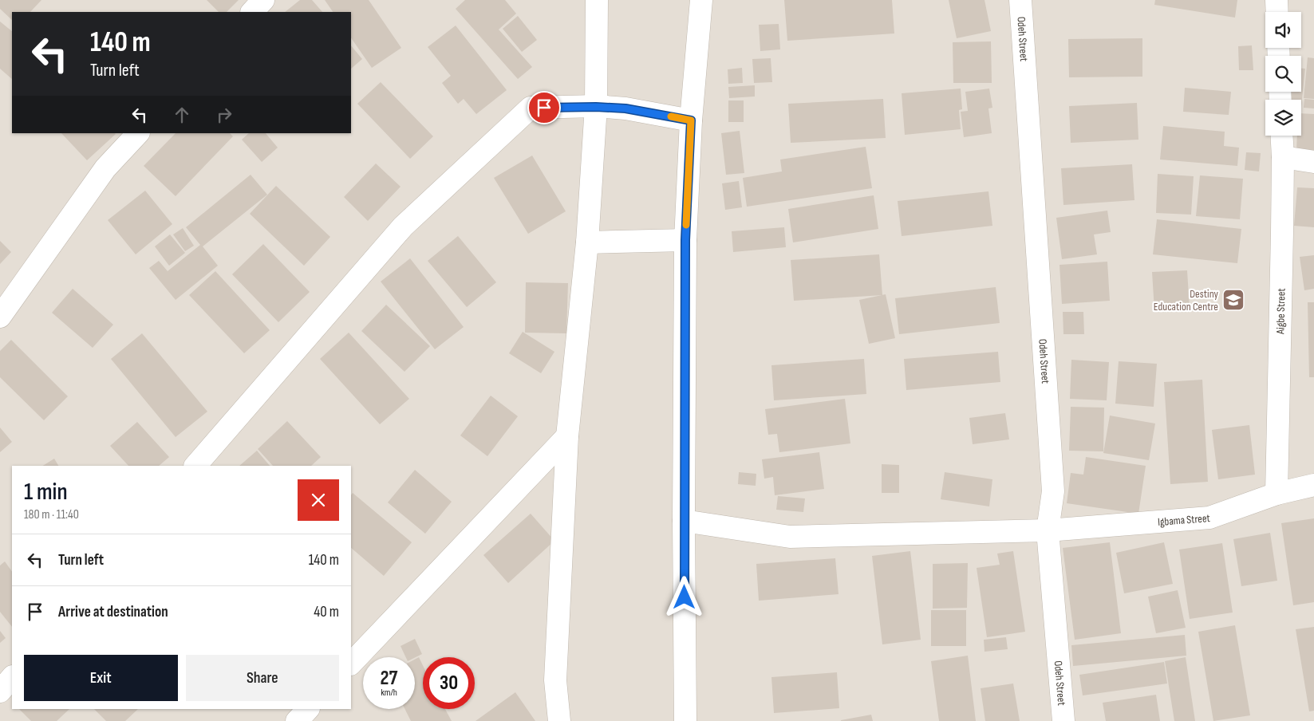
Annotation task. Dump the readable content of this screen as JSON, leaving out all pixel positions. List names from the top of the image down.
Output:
{
  "streets": {
    "street": ["Odeh Street", "Aigbe Street", "Igbama Street"]
  },
  "crossings": [
    ["Odeh Street", "Igbama Street"],
    ["Aigbe Street", "Igbama Street"]
  ],
  "places": {
    "school or university": ["Destiny Education Centre"]
  },
  "page": {
    "turn": ["140 m", "Turn left"],
    "heading": ["1 min", "180 m · 11:40"],
    "list": [
      {
        "name": "Turn left",
        "value": "140 m"
      },
      {
        "name": "Arrive at destination",
        "value": "40 m"
      }
    ],
    "buttons": ["Exit", "Share"],
    "speed": "27 km/h",
    "limit": "30"
  }
}
